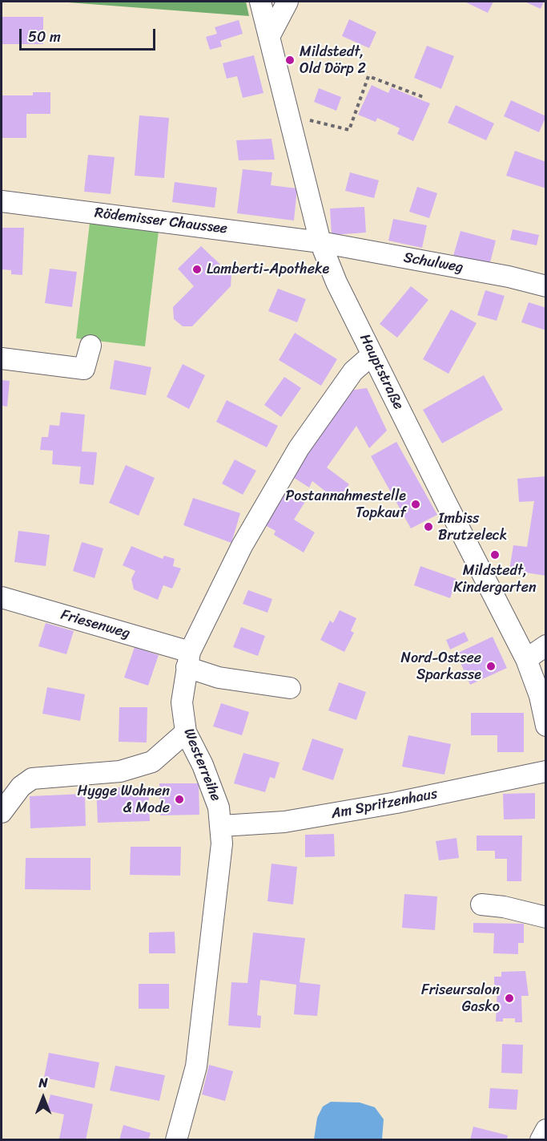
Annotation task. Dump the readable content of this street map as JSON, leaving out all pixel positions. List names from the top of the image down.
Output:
{
  "streets": {
    "street": [
      "Rödemisser Chaussee",
      "Schulweg",
      "Hauptstraße",
      "Friesenweg",
      "Westerreihe",
      "Am Spritzenhaus"
    ]
  },
  "crossings": [
    ["Rödemisser Chaussee", "Schulweg"],
    ["Rödemisser Chaussee", "Hauptstraße"],
    ["Schulweg", "Hauptstraße"],
    ["Hauptstraße", "Westerreihe"],
    ["Friesenweg", "Westerreihe"],
    ["Westerreihe", "Am Spritzenhaus"]
  ],
  "places": [
    "Mildstedt, Old Dörp 2",
    "Lamberti-Apotheke",
    "Postannahmestelle Topkauf",
    "Imbiss Brutzeleck",
    "Mildstedt, Kindergarten",
    "Nord-Ostsee Sparkasse",
    "Hygge Wohnen & Mode",
    "Friseursalon Gasko"
  ],
  "scale_bar": "50 m",
  "north": "top"
}
